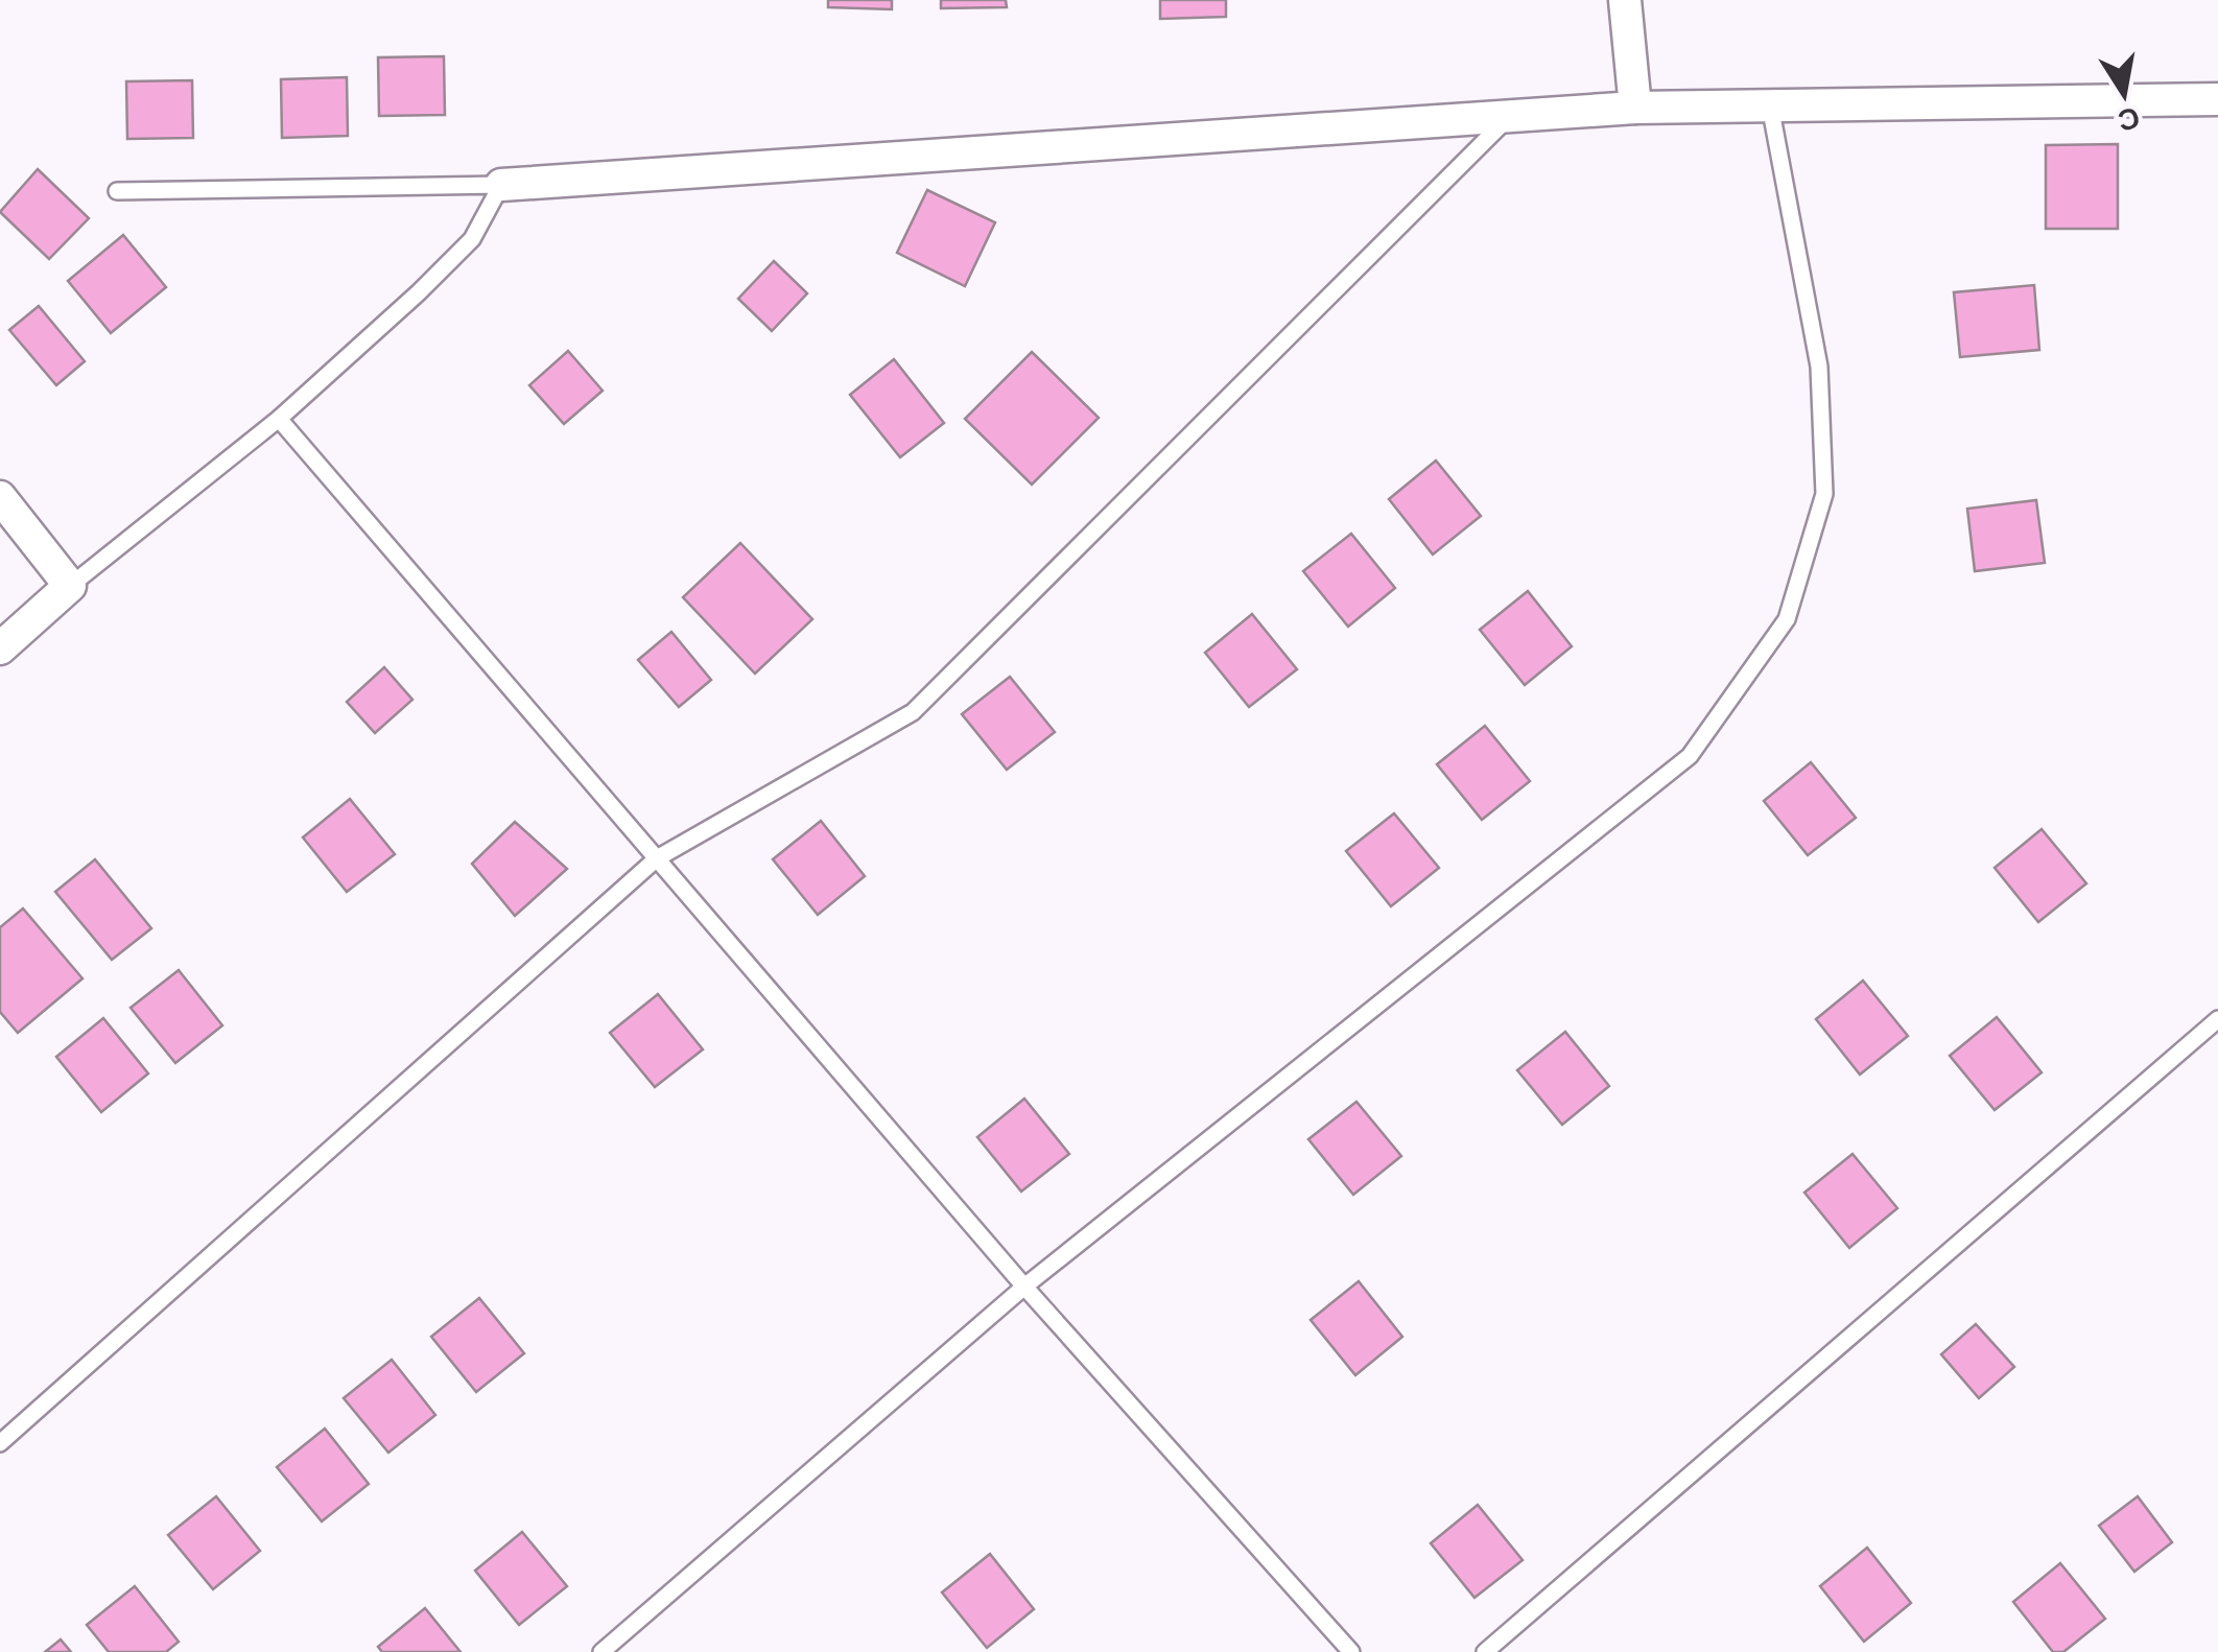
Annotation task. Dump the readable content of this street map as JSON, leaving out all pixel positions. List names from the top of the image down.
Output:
{
  "north": "bottom"
}
